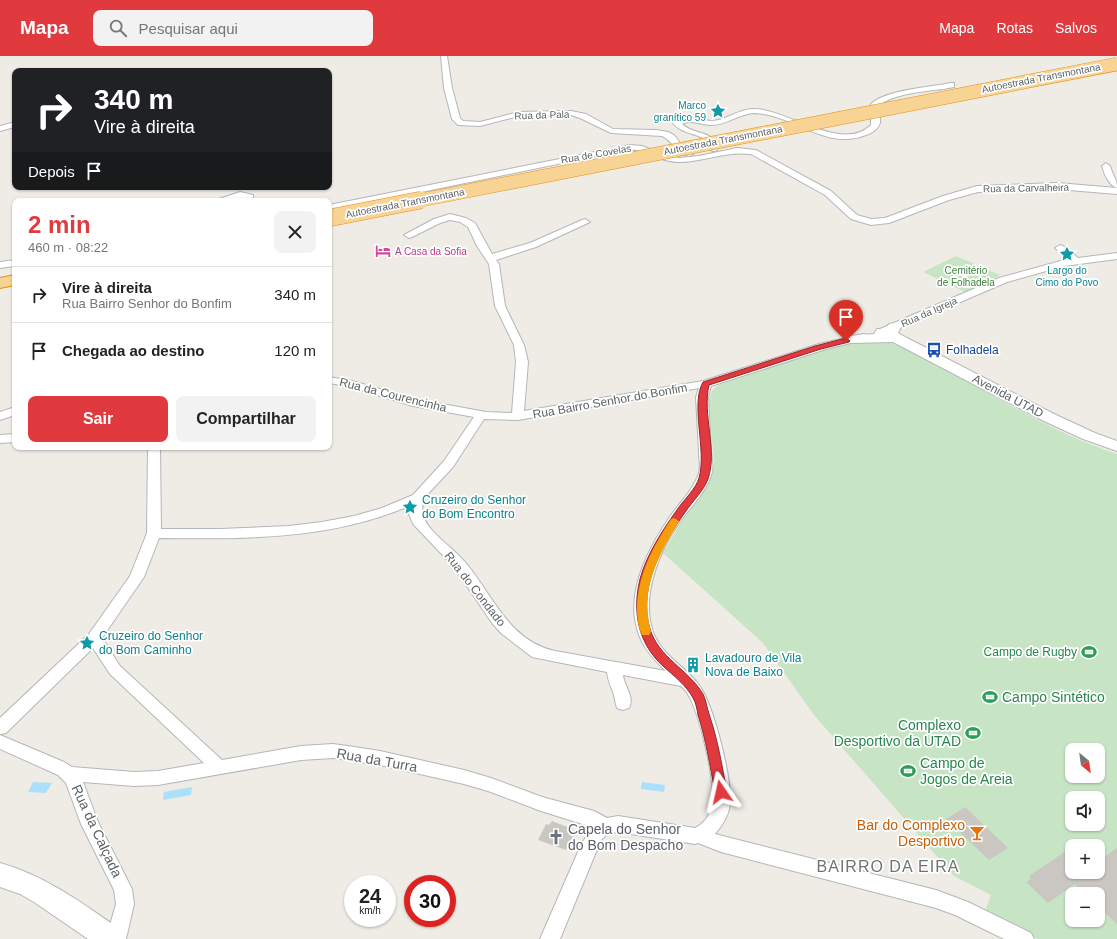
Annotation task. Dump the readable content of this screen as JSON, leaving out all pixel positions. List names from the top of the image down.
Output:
{
  "streets": {
    "highway": ["Autoestrada Transmontana"],
    "street": [
      "Rua da Pala",
      "Rua de Covelas",
      "Rua da Carvalheira",
      "Rua da Igreja",
      "Rua da Courencinha",
      "Avenida UTAD",
      "Rua Bairro Senhor do Bonfim",
      "Rua do Condado",
      "Rua da Turra",
      "Rua da Calçada"
    ]
  },
  "crossings": [
    ["Rua da Pala", "Rua de Covelas"],
    ["Rua de Covelas", "Rua da Carvalheira"],
    ["Rua da Igreja", "Avenida UTAD"],
    ["Rua da Courencinha", "Rua Bairro Senhor do Bonfim"],
    ["Rua da Turra", "Rua da Calçada"]
  ],
  "districts": ["BAIRRO DA EIRA"],
  "parks": ["Cemitério de Folhadela"],
  "places": {
    "place": [
      "Marco granítico 59",
      "Largo do Cimo do Povo",
      "Cruzeiro do Senhor do Bom Encontro",
      "Cruzeiro do Senhor do Bom Caminho"
    ],
    "hotel": ["A Casa da Sofia"],
    "bus stop": ["Folhadela"],
    "sports": [
      "Campo de Rugby",
      "Campo Sintético",
      "Complexo Desportivo da UTAD",
      "Campo de Jogos de Areia"
    ],
    "building": ["Lavadouro de Vila Nova de Baixo"],
    "bar": ["Bar do Complexo Desportivo"],
    "church": ["Capela do Senhor do Bom Despacho"]
  },
  "north": "bottom right",
  "page": {
    "header": "Mapa",
    "search": "Pesquisar aqui",
    "nav": ["Mapa", "Rotas", "Salvos"],
    "turn": ["340 m", "Vire à direita"],
    "then": "Depois",
    "heading": ["2 min", "460 m · 08:22"],
    "list": [
      {
        "name": "Vire à direita",
        "note": "Rua Bairro Senhor do Bonfim",
        "value": "340 m"
      },
      {
        "name": "Chegada ao destino",
        "value": "120 m"
      }
    ],
    "buttons": ["Sair", "Compartilhar"],
    "map_buttons": ["+", "−"],
    "speed": "24 km/h",
    "limit": "30"
  }
}
